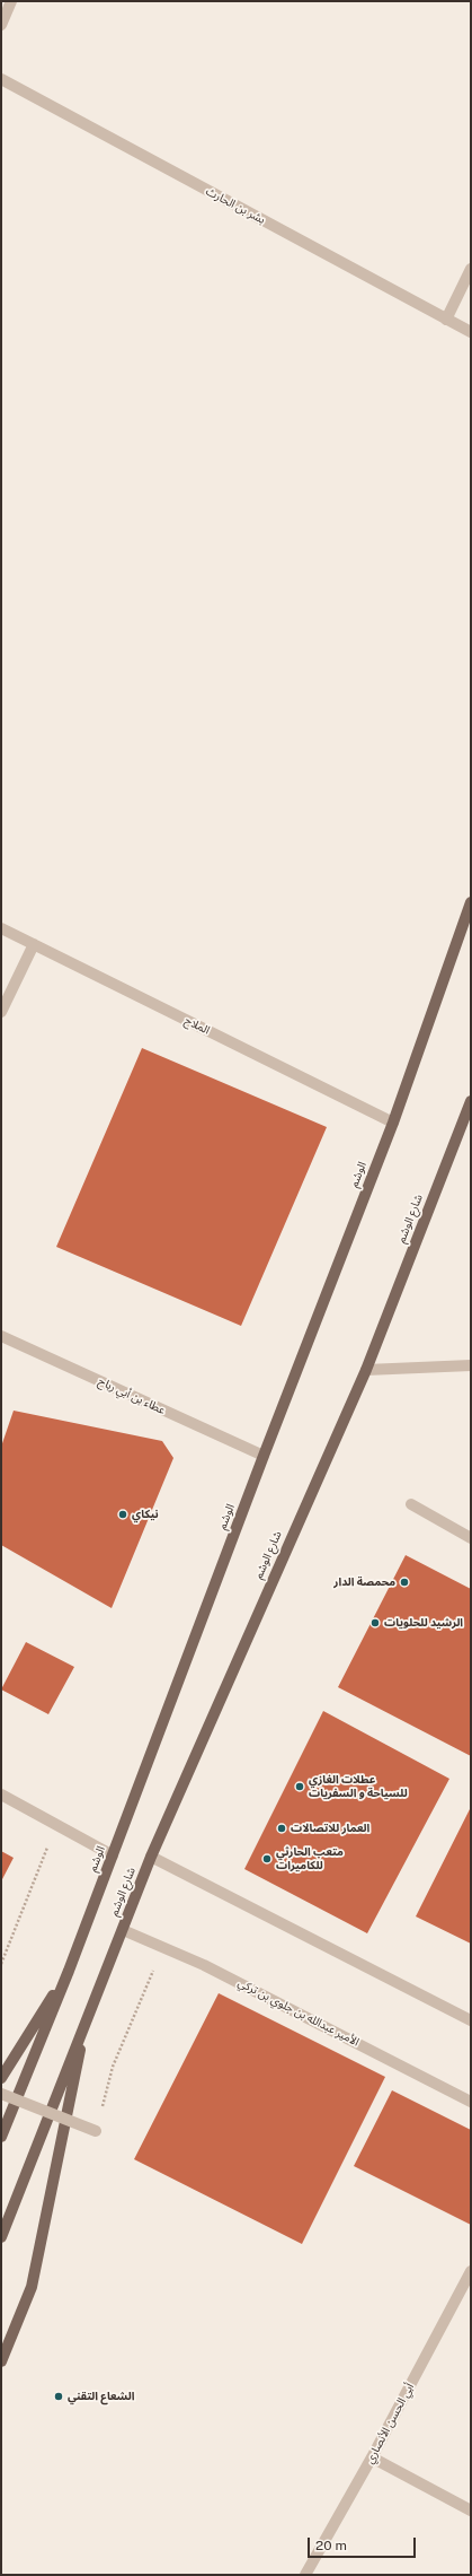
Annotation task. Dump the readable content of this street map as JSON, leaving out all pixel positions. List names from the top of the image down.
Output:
{
  "streets": {
    "main road": ["الوشم", "شارع الوشم"],
    "street": [
      "بشر بن الحارث",
      "الملاح",
      "عطاء بن أبي رباح",
      "الأمير عبدالله بن جلوي بن تركي",
      "أبي الحسن الأنصاري"
    ]
  },
  "crossings": [
    ["الملاح", "الوشم"],
    ["الوشم", "عطاء بن أبي رباح"],
    ["شارع الوشم", "الأمير عبدالله بن جلوي بن تركي"]
  ],
  "places": [
    "نيكاي",
    "محمصة الدار",
    "الرشيد للحلويات",
    "عطلات الغازي للسياحة و السفريات",
    "العمار للاتصالات",
    "متعب الحارثي للكاميرات",
    "الشعاع التقني"
  ],
  "scale_bar": "20 m"
}
